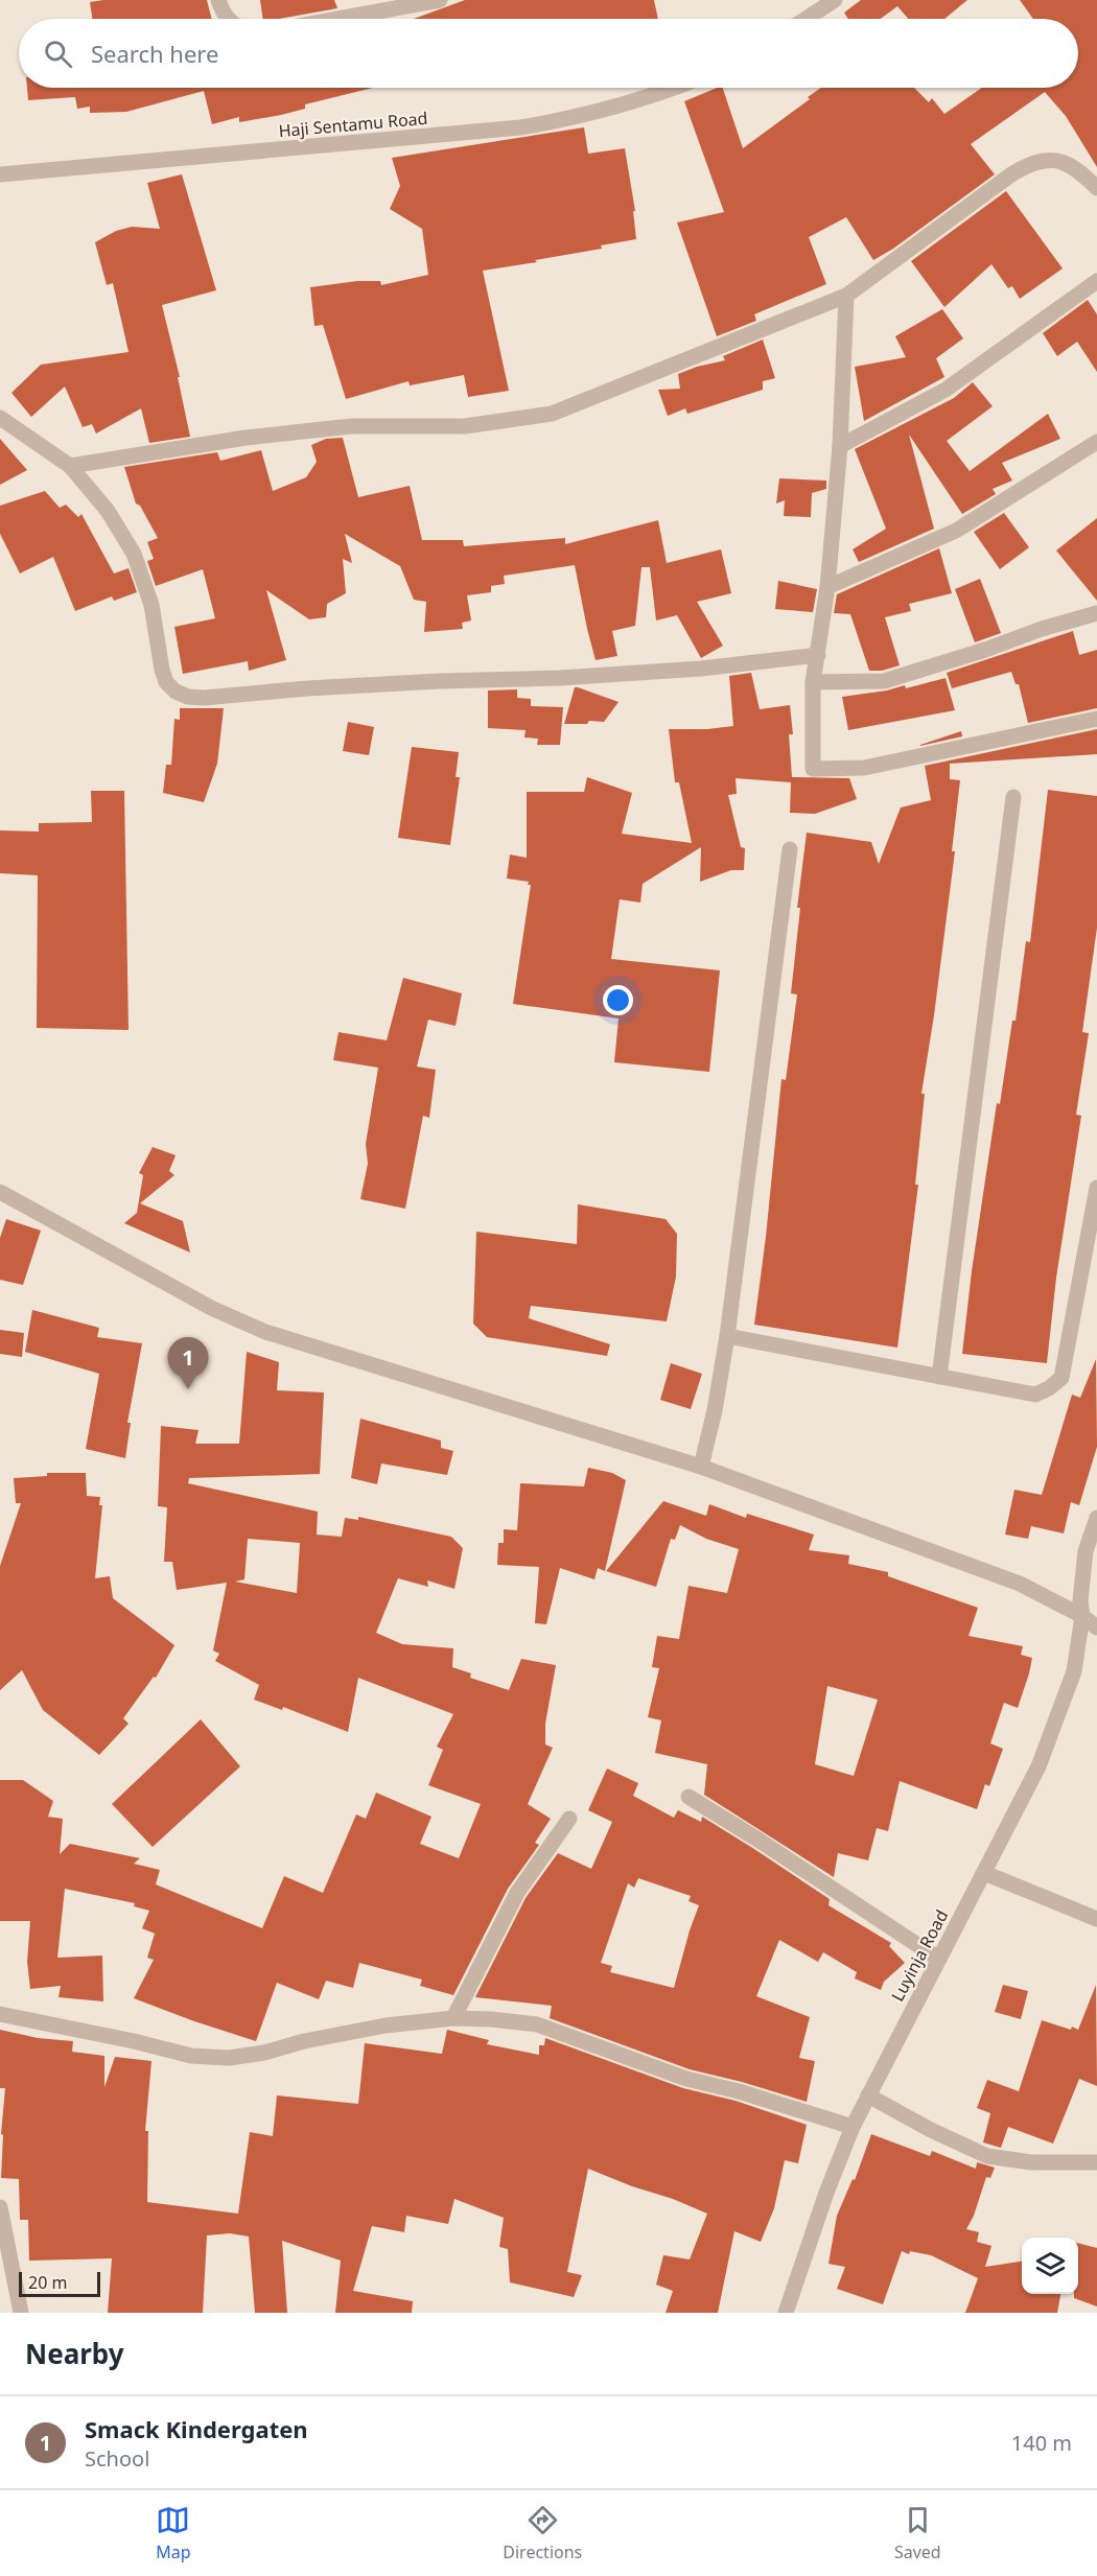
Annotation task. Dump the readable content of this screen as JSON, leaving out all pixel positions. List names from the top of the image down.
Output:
{
  "streets": {
    "street": ["Haji Sentamu Road", "Luyinja Road"]
  },
  "scale_bar": "20 m",
  "page": {
    "search": "Search here",
    "pins": "1",
    "scale": "20 m",
    "heading": "Nearby",
    "list": [
      {
        "mark": "1",
        "name": "Smack Kindergaten",
        "note": "School",
        "value": "140 m"
      }
    ],
    "nav": ["Map", "Directions", "Saved"]
  }
}
